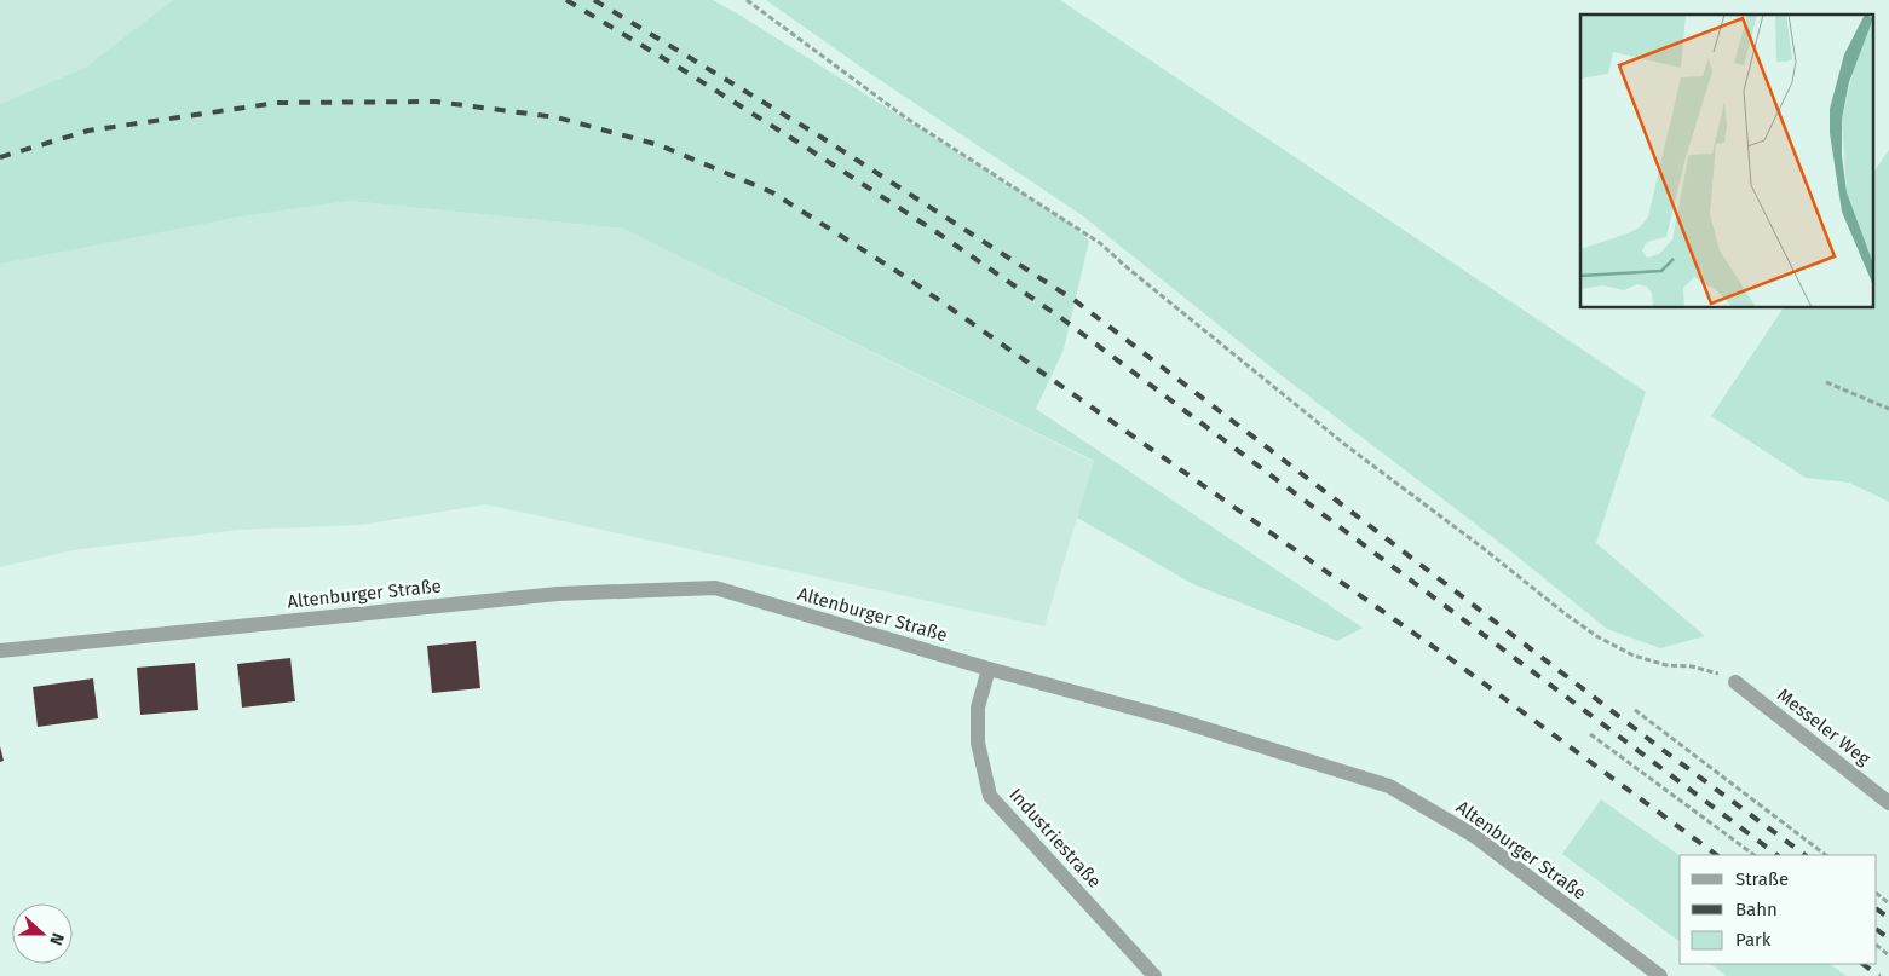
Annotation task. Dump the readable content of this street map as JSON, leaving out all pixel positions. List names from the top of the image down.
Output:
{
  "streets": {
    "street": ["Altenburger Straße", "Messeler Weg", "Industriestraße"]
  },
  "crossings": [
    ["Altenburger Straße", "Industriestraße"]
  ],
  "legend": ["Straße", "Bahn", "Park"],
  "north": "right"
}
